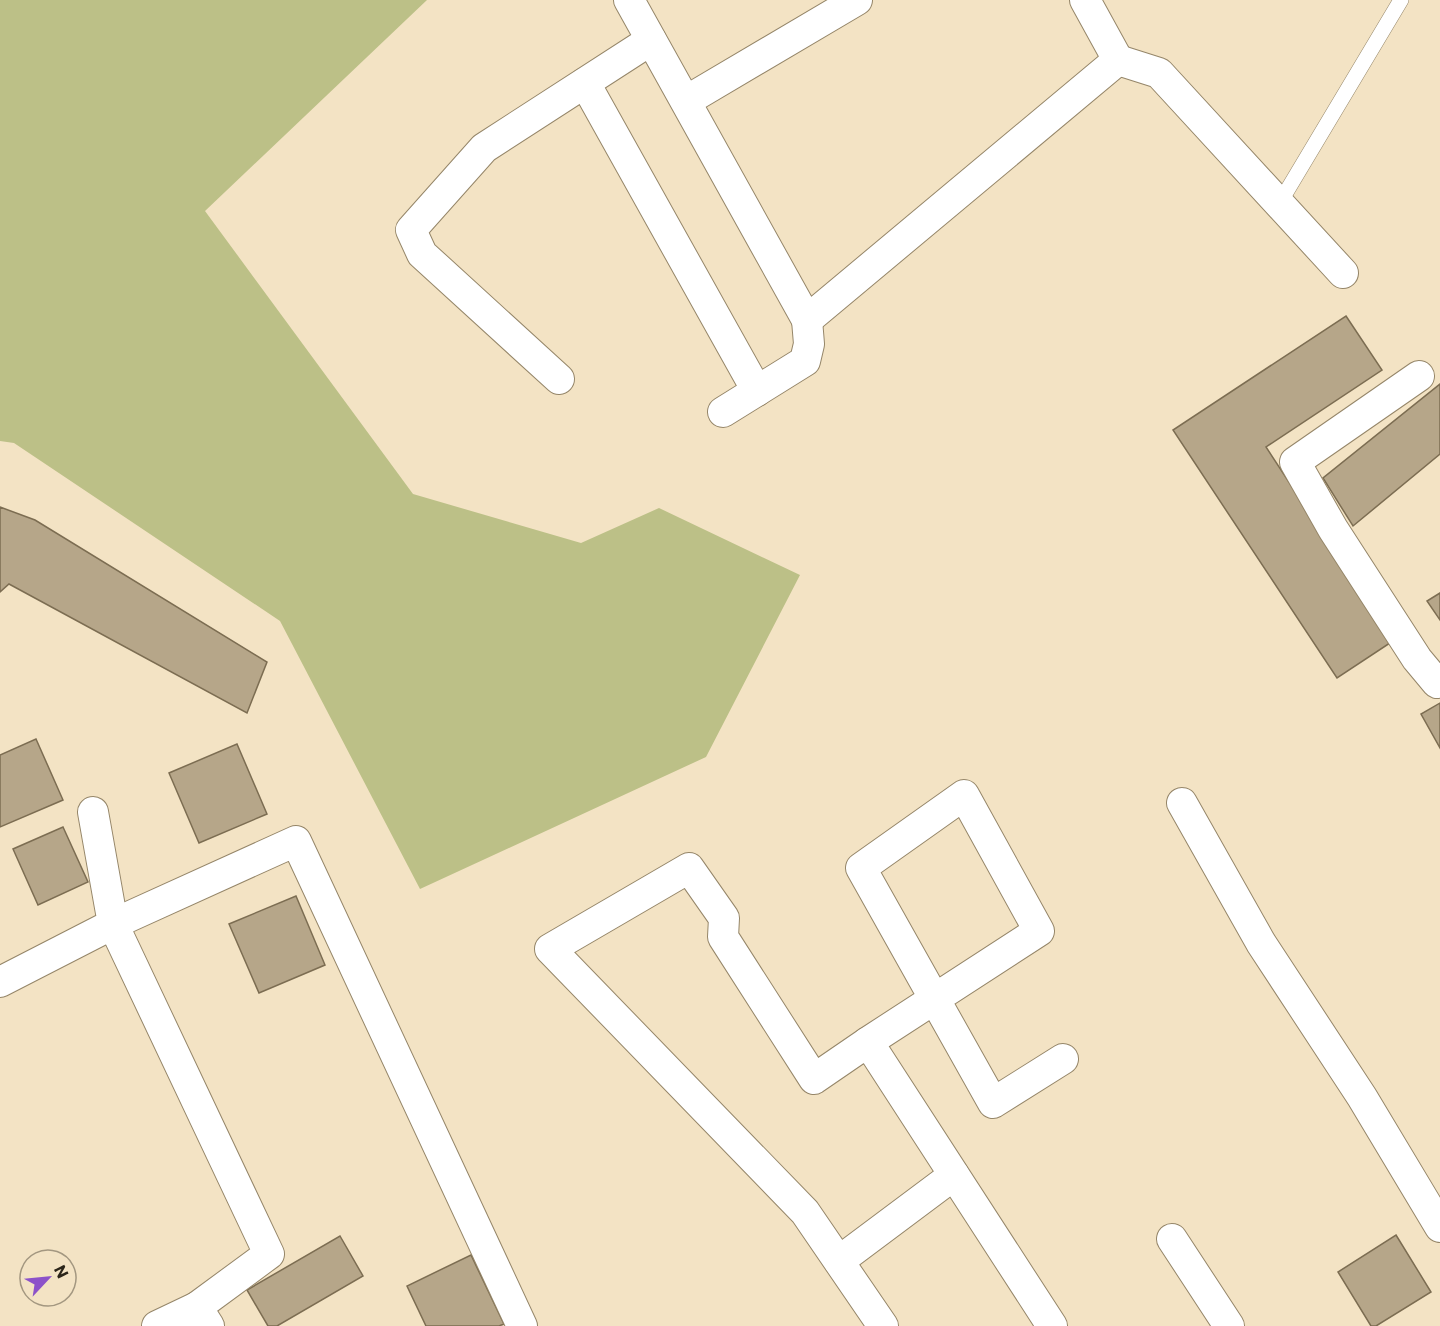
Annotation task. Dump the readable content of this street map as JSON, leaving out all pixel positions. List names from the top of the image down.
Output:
{
  "north": "top right"
}
